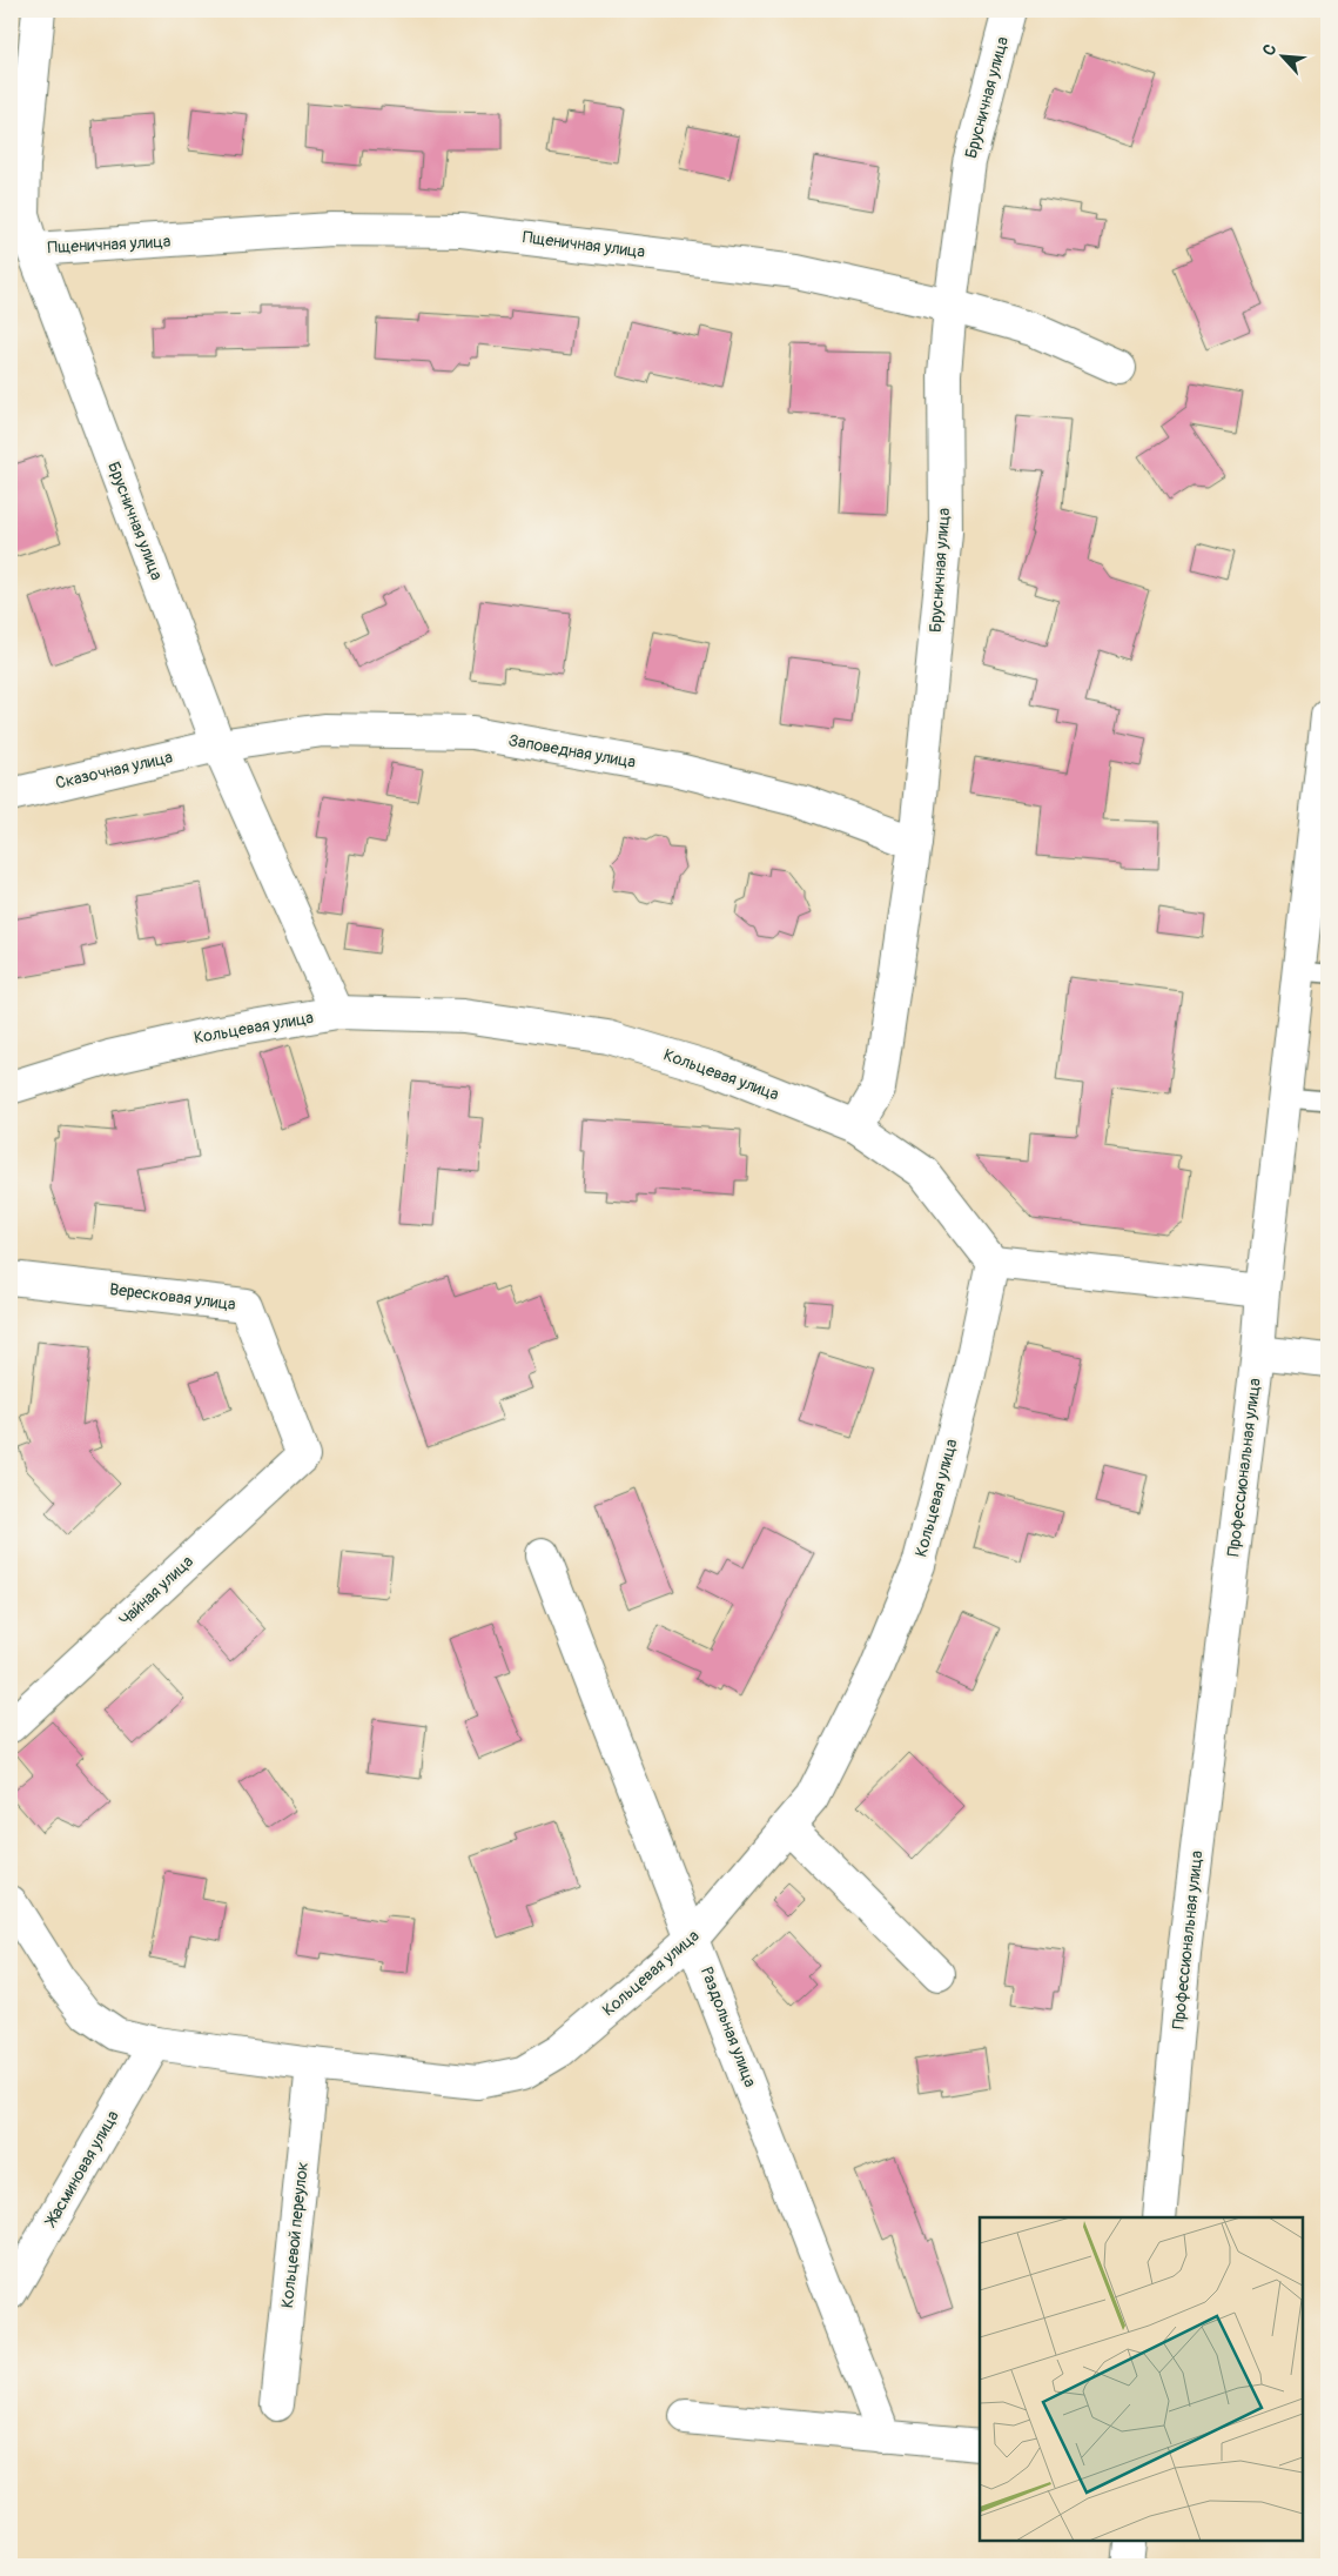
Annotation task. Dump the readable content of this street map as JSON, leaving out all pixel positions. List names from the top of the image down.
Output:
{
  "streets": {
    "street": [
      "Брусничная улица",
      "Пщеничная улица",
      "Заповедная улица",
      "Сказочная улица",
      "Кольцевая улица",
      "Вересковая улица",
      "Профессиональная улица",
      "Чайная улица",
      "Раздольная улица",
      "Жасминовая улица",
      "Кольцевой переулок"
    ]
  },
  "crossings": [
    ["Брусничная улица", "Пщеничная улица"],
    ["Брусничная улица", "Заповедная улица"],
    ["Брусничная улица", "Сказочная улица"],
    ["Брусничная улица", "Кольцевая улица"],
    ["Заповедная улица", "Сказочная улица"],
    ["Кольцевая улица", "Раздольная улица"],
    ["Кольцевая улица", "Жасминовая улица"],
    ["Кольцевая улица", "Кольцевой переулок"],
    ["Вересковая улица", "Чайная улица"]
  ],
  "north": "top left"
}
